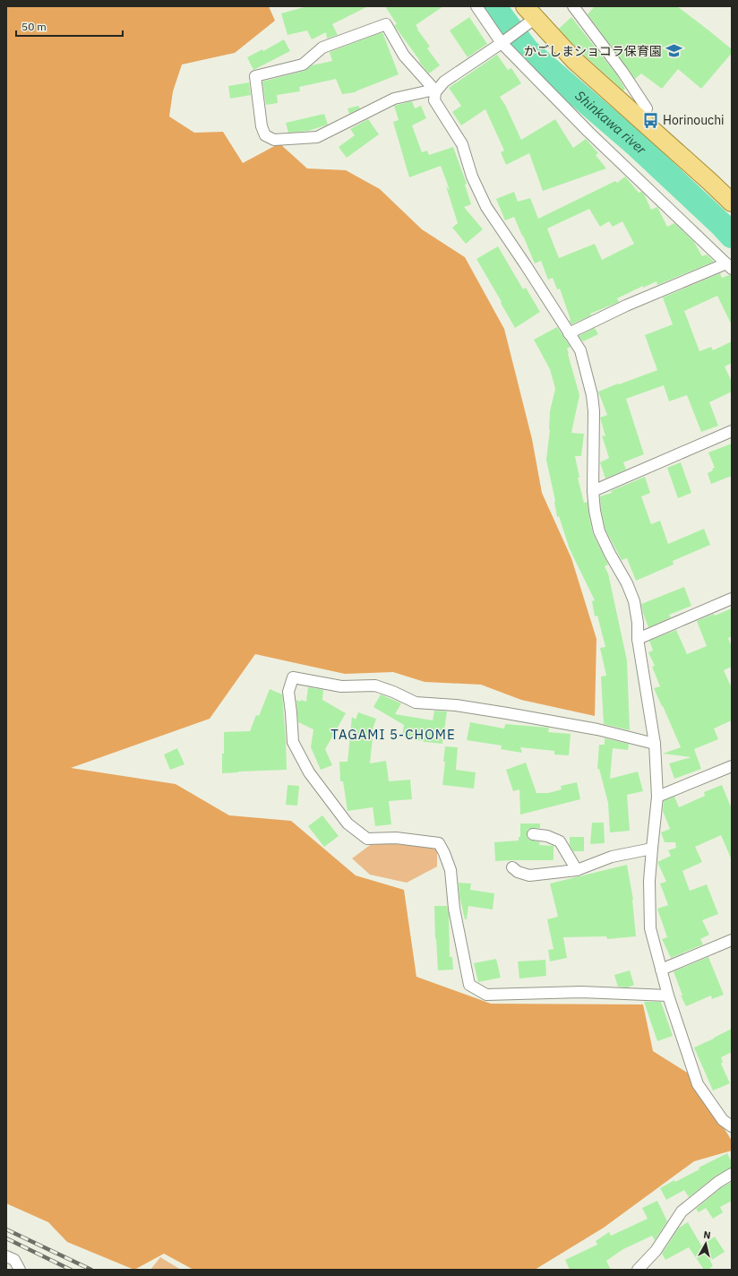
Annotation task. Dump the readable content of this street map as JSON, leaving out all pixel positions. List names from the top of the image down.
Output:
{
  "districts": ["TAGAMI 5-CHOME"],
  "water": ["Shinkawa river"],
  "places": {
    "school or university": ["かごしまショコラ保育園"],
    "bus stop": ["Horinouchi"]
  },
  "scale_bar": "50 m",
  "north": "top"
}
